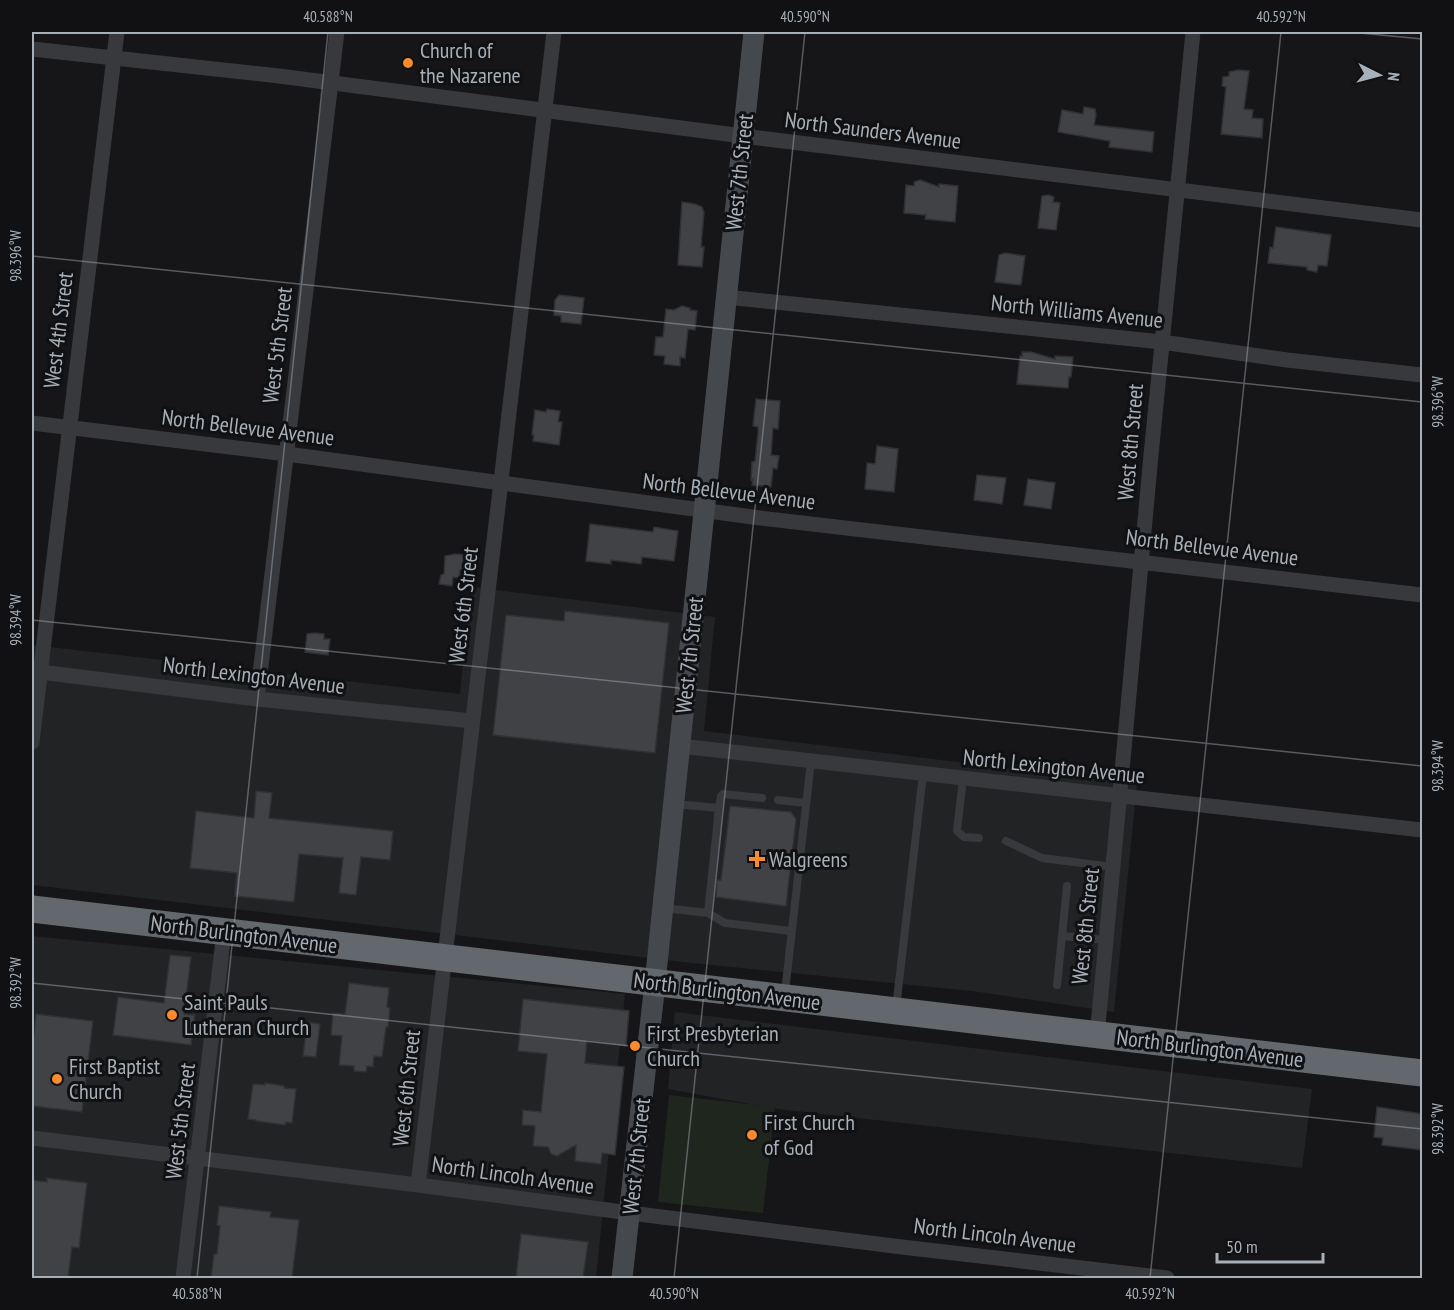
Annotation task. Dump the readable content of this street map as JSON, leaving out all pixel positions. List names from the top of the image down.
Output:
{
  "streets": {
    "highway": ["North Burlington Avenue"],
    "main road": ["West 7th Street"],
    "street": [
      "North Saunders Avenue",
      "North Williams Avenue",
      "West 4th Street",
      "West 5th Street",
      "North Bellevue Avenue",
      "West 8th Street",
      "West 6th Street",
      "North Lexington Avenue",
      "North Lincoln Avenue"
    ]
  },
  "crossings": [
    ["North Saunders Avenue", "West 7th Street"],
    ["North Saunders Avenue", "West 4th Street"],
    ["North Saunders Avenue", "West 5th Street"],
    ["North Saunders Avenue", "West 8th Street"],
    ["North Saunders Avenue", "West 6th Street"],
    ["West 7th Street", "North Williams Avenue"],
    ["West 7th Street", "North Bellevue Avenue"],
    ["West 7th Street", "North Lexington Avenue"],
    ["West 7th Street", "North Burlington Avenue"],
    ["West 7th Street", "North Lincoln Avenue"],
    ["North Williams Avenue", "West 8th Street"],
    ["West 4th Street", "North Bellevue Avenue"],
    ["West 4th Street", "North Lexington Avenue"],
    ["West 5th Street", "North Bellevue Avenue"],
    ["West 5th Street", "North Lexington Avenue"],
    ["West 5th Street", "North Burlington Avenue"],
    ["West 5th Street", "North Lincoln Avenue"],
    ["North Bellevue Avenue", "West 8th Street"],
    ["North Bellevue Avenue", "West 6th Street"],
    ["West 8th Street", "North Lexington Avenue"],
    ["West 8th Street", "North Burlington Avenue"],
    ["West 6th Street", "North Lexington Avenue"],
    ["West 6th Street", "North Burlington Avenue"],
    ["West 6th Street", "North Lincoln Avenue"]
  ],
  "places": {
    "other": [
      "Church of the Nazarene",
      "Saint Pauls Lutheran Church",
      "First Presbyterian Church",
      "First Baptist Church",
      "First Church of God"
    ],
    "health": ["Walgreens"]
  },
  "scale_bar": "50 m",
  "north": "right",
  "coordinates": [
    "40.588°N",
    "40.590°N",
    "40.592°N",
    "98.396°W",
    "98.394°W",
    "98.392°W"
  ]
}
